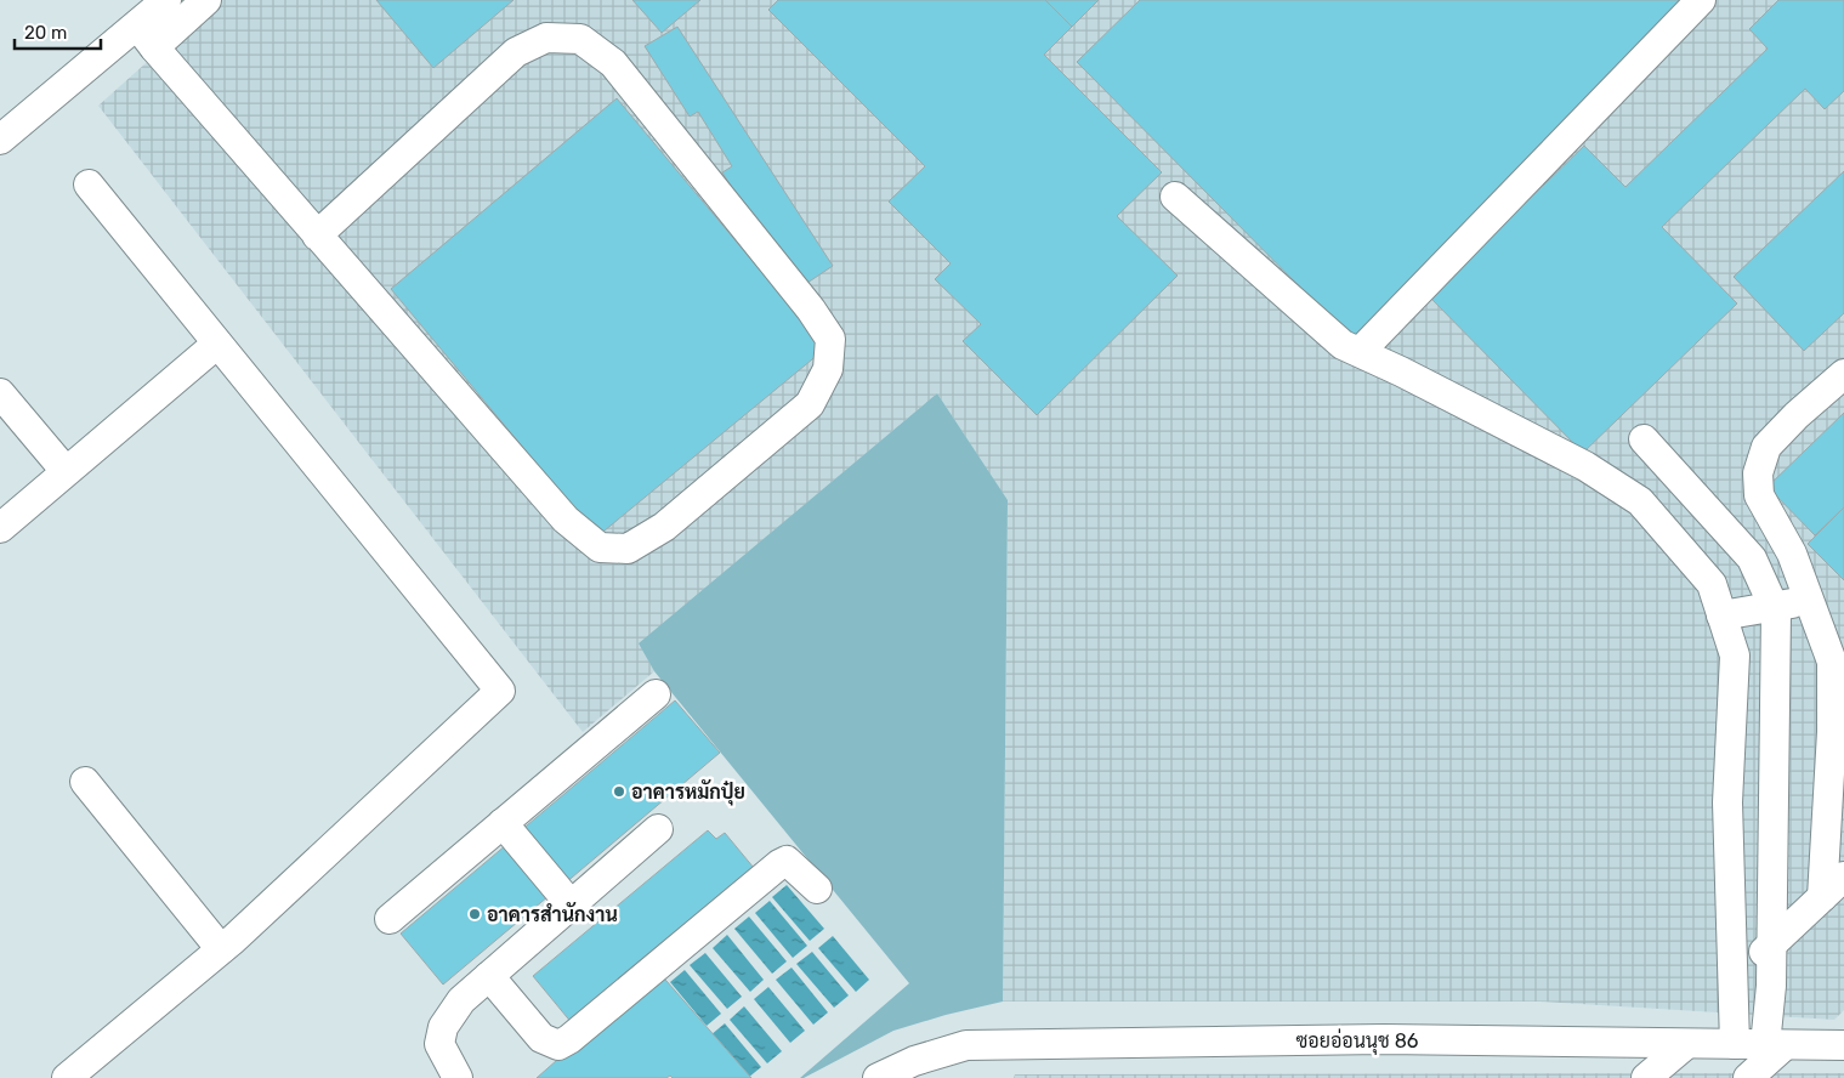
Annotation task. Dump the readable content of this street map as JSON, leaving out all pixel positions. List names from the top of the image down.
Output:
{
  "streets": {
    "street": ["ซอยอ่อนนุช 86"]
  },
  "places": ["อาคารหมักปุ๋ย", "อาคารสำนักงาน"],
  "scale_bar": "20 m"
}
